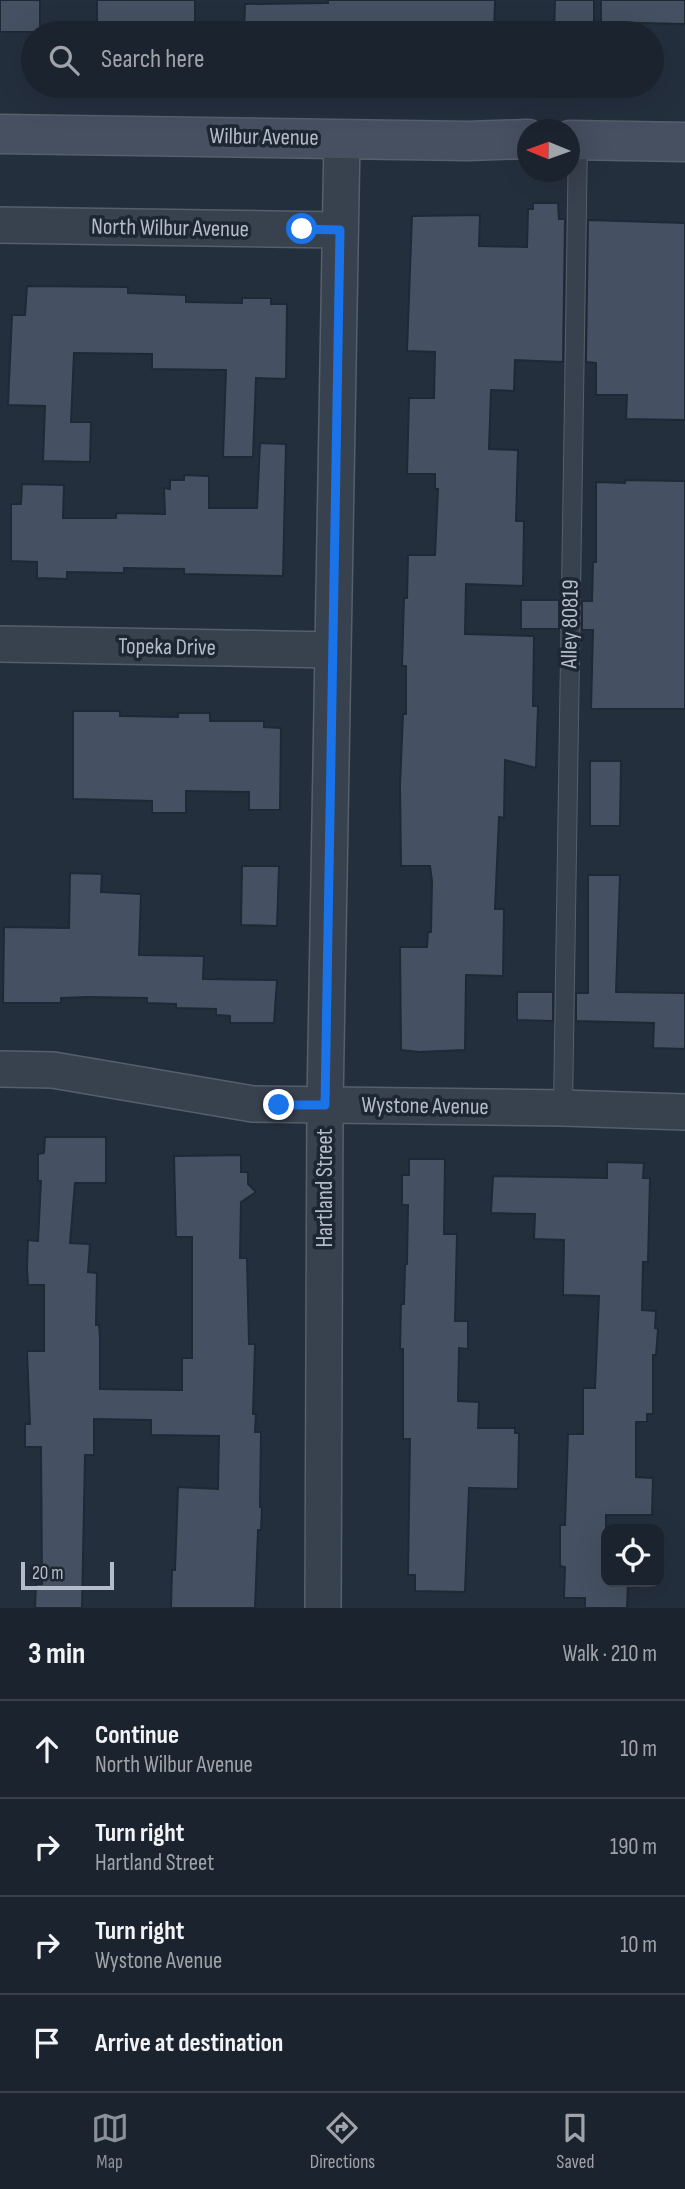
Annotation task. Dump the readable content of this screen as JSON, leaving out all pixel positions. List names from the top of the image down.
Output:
{
  "streets": {
    "main road": ["Wilbur Avenue"],
    "street": [
      "North Wilbur Avenue",
      "Topeka Drive",
      "Wystone Avenue",
      "Hartland Street"
    ],
    "lane": ["Alley 80819"]
  },
  "crossings": [
    ["Wilbur Avenue", "Hartland Street"],
    ["North Wilbur Avenue", "Hartland Street"],
    ["Alley 80819", "Wystone Avenue"],
    ["Topeka Drive", "Hartland Street"],
    ["Wystone Avenue", "Hartland Street"]
  ],
  "scale_bar": "20 m",
  "north": "left",
  "page": {
    "search": "Search here",
    "scale": "20 m",
    "heading": ["3 min", "Walk · 210 m"],
    "list": [
      ["Continue", "North Wilbur Avenue", "10 m"],
      ["Turn right", "Hartland Street", "190 m"],
      ["Turn right", "Wystone Avenue", "10 m"],
      "Arrive at destination"
    ],
    "nav": ["Map", "Directions", "Saved"]
  }
}
